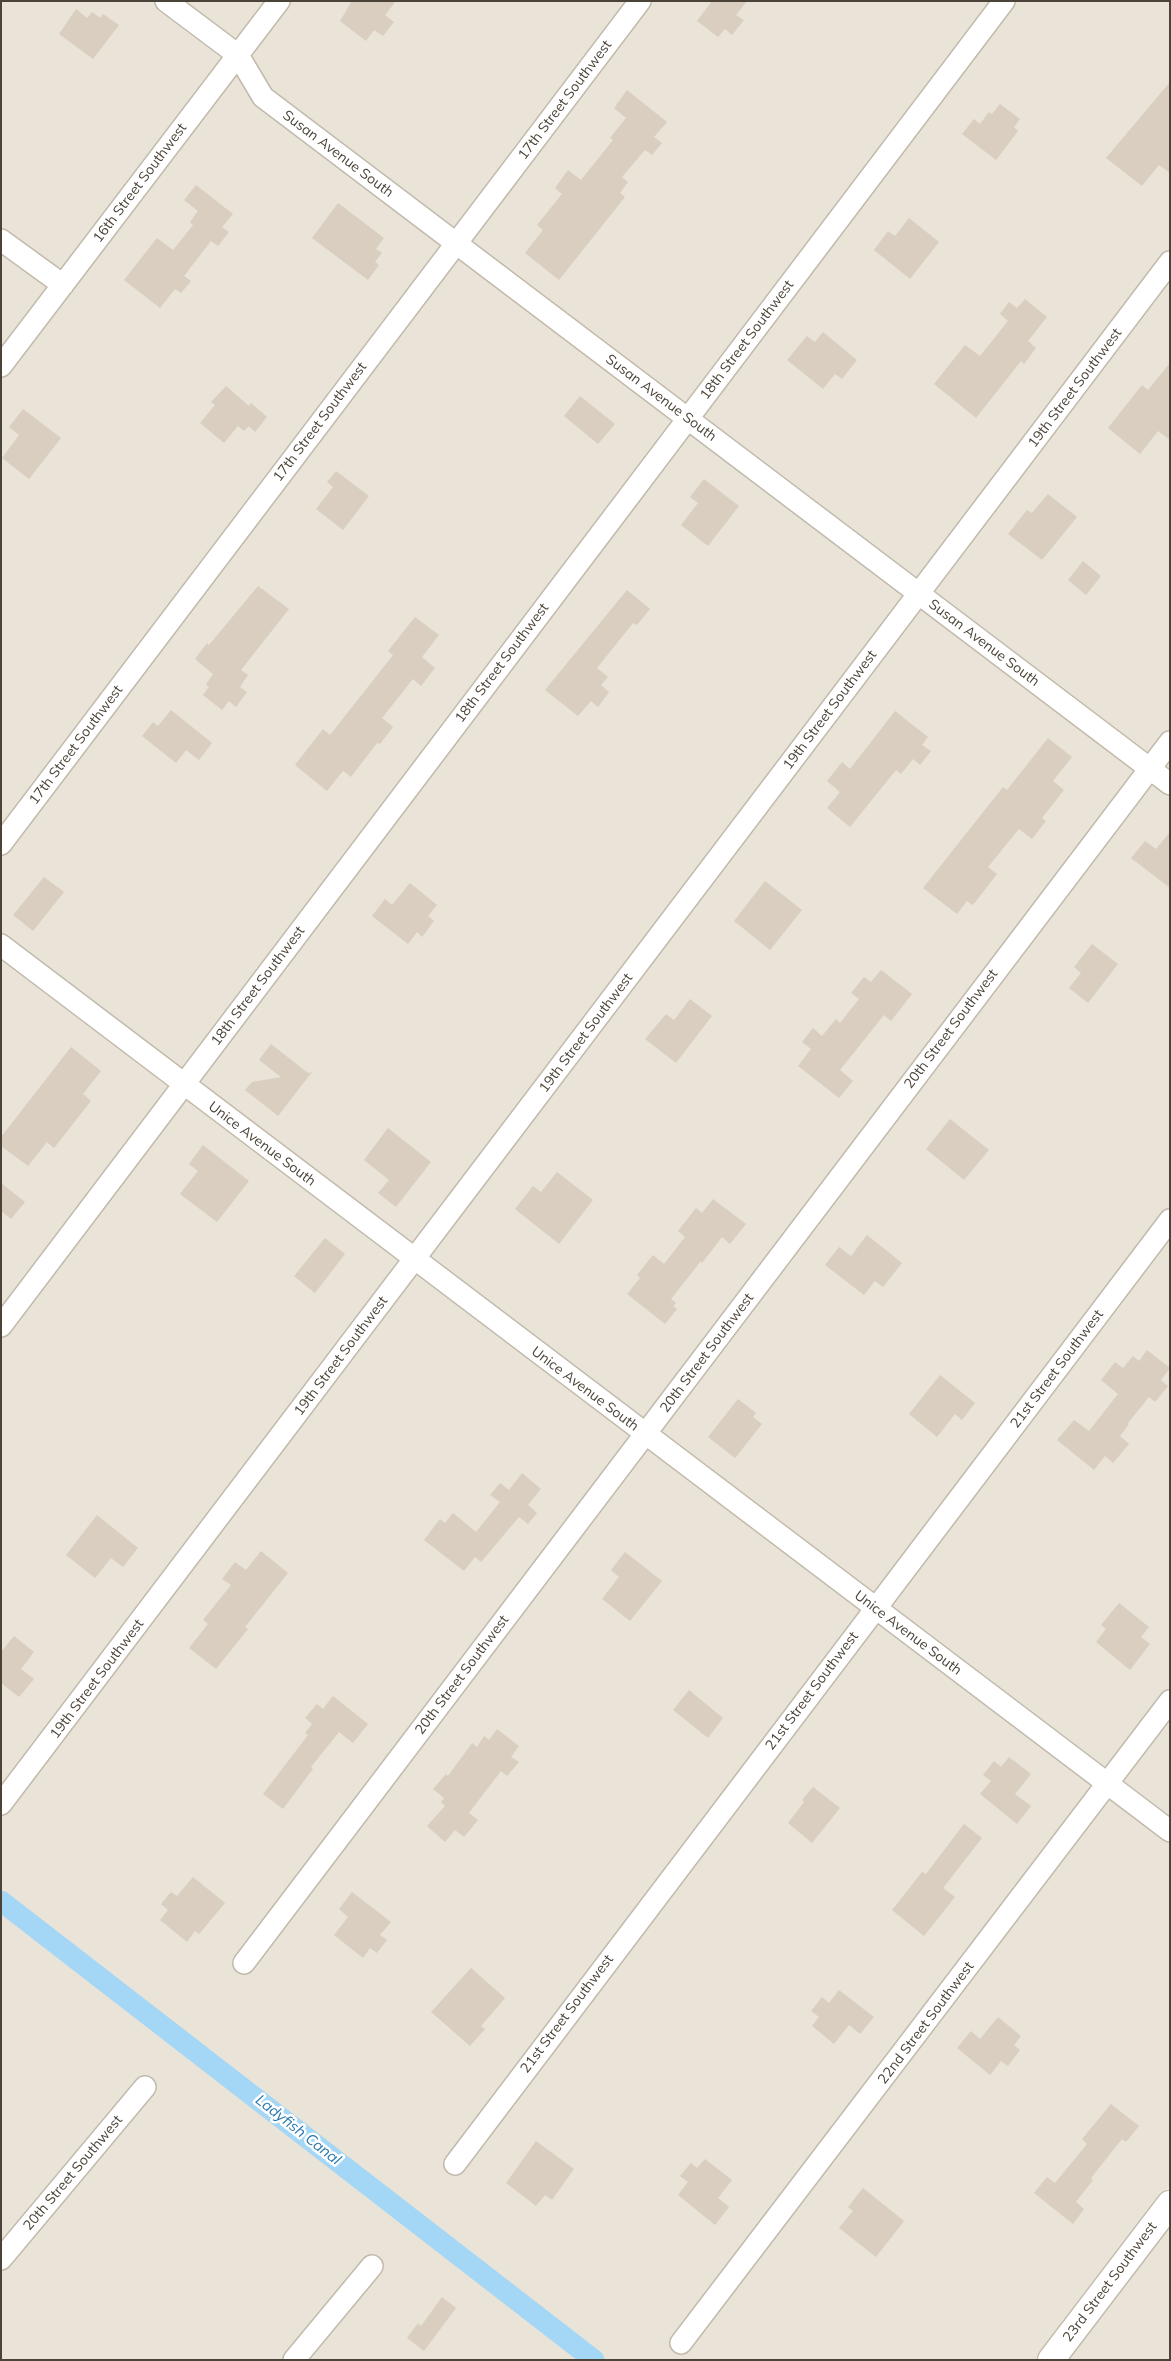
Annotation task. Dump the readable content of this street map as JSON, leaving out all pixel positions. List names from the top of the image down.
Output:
{
  "streets": {
    "street": [
      "17th Street Southwest",
      "Susan Avenue South",
      "16th Street Southwest",
      "18th Street Southwest",
      "19th Street Southwest",
      "20th Street Southwest",
      "Unice Avenue South",
      "21st Street Southwest",
      "22nd Street Southwest",
      "23rd Street Southwest"
    ]
  },
  "crossings": [
    ["17th Street Southwest", "Susan Avenue South"],
    ["Susan Avenue South", "16th Street Southwest"],
    ["Susan Avenue South", "18th Street Southwest"],
    ["Susan Avenue South", "19th Street Southwest"],
    ["Susan Avenue South", "20th Street Southwest"],
    ["18th Street Southwest", "Unice Avenue South"],
    ["19th Street Southwest", "Unice Avenue South"],
    ["20th Street Southwest", "Unice Avenue South"],
    ["Unice Avenue South", "21st Street Southwest"],
    ["Unice Avenue South", "22nd Street Southwest"]
  ],
  "water": ["Ladyfish Canal"]
}
